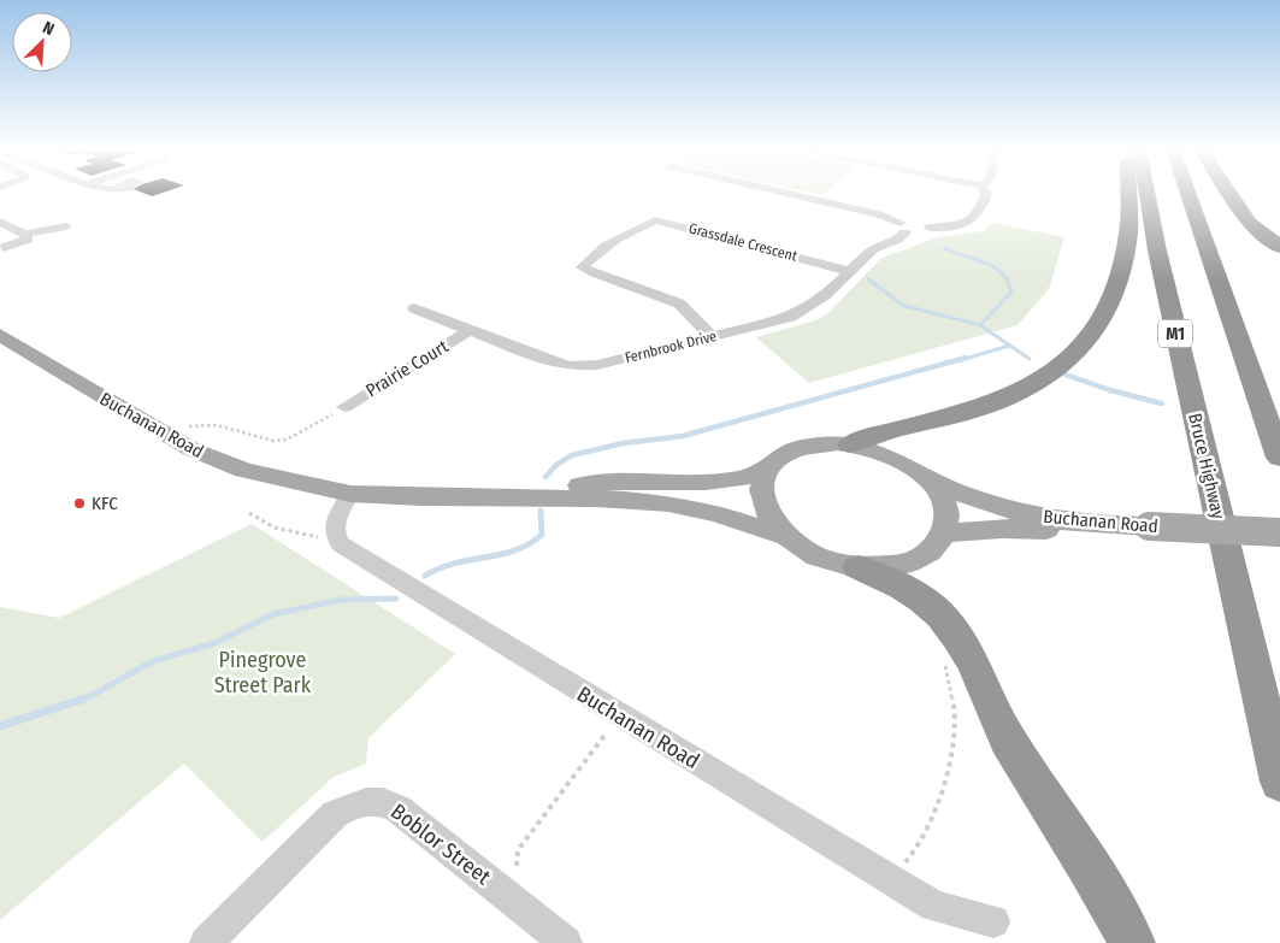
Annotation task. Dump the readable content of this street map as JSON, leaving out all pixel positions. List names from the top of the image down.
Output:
{
  "streets": {
    "highway": ["M1", "Bruce Highway"],
    "main road": ["Buchanan Road"],
    "street": [
      "Grassdale Crescent",
      "Fernbrook Drive",
      "Prairie Court",
      "Boblor Street"
    ]
  },
  "crossings": [
    ["Grassdale Crescent", "Fernbrook Drive"],
    ["Fernbrook Drive", "Prairie Court"]
  ],
  "parks": ["Pinegrove Street Park"],
  "places": ["KFC"],
  "north": "top right"
}
